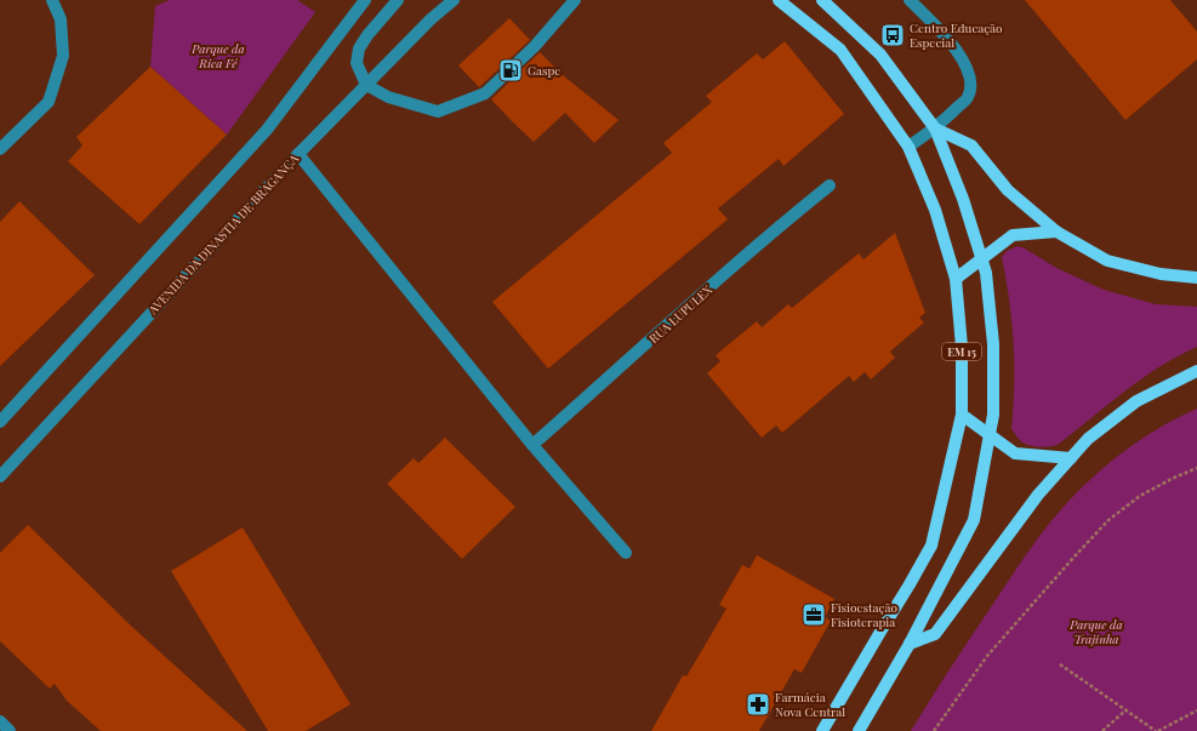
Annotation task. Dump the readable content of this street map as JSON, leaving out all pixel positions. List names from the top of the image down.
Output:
{
  "streets": {
    "main road": ["EM 15"],
    "street": ["AVENIDA DA DINASTIA DE BRAGANÇA", "RUA LUPULEX"]
  },
  "parks": ["Parque da Rica Fé", "Parque da Trajinha"],
  "places": {
    "bus stop": ["Centro Educação Especial"],
    "fuel station": ["Gaspe"],
    "office": ["Fisioestação Fisioterapia"],
    "pharmacy": ["Farmácia Nova Central"]
  }
}
